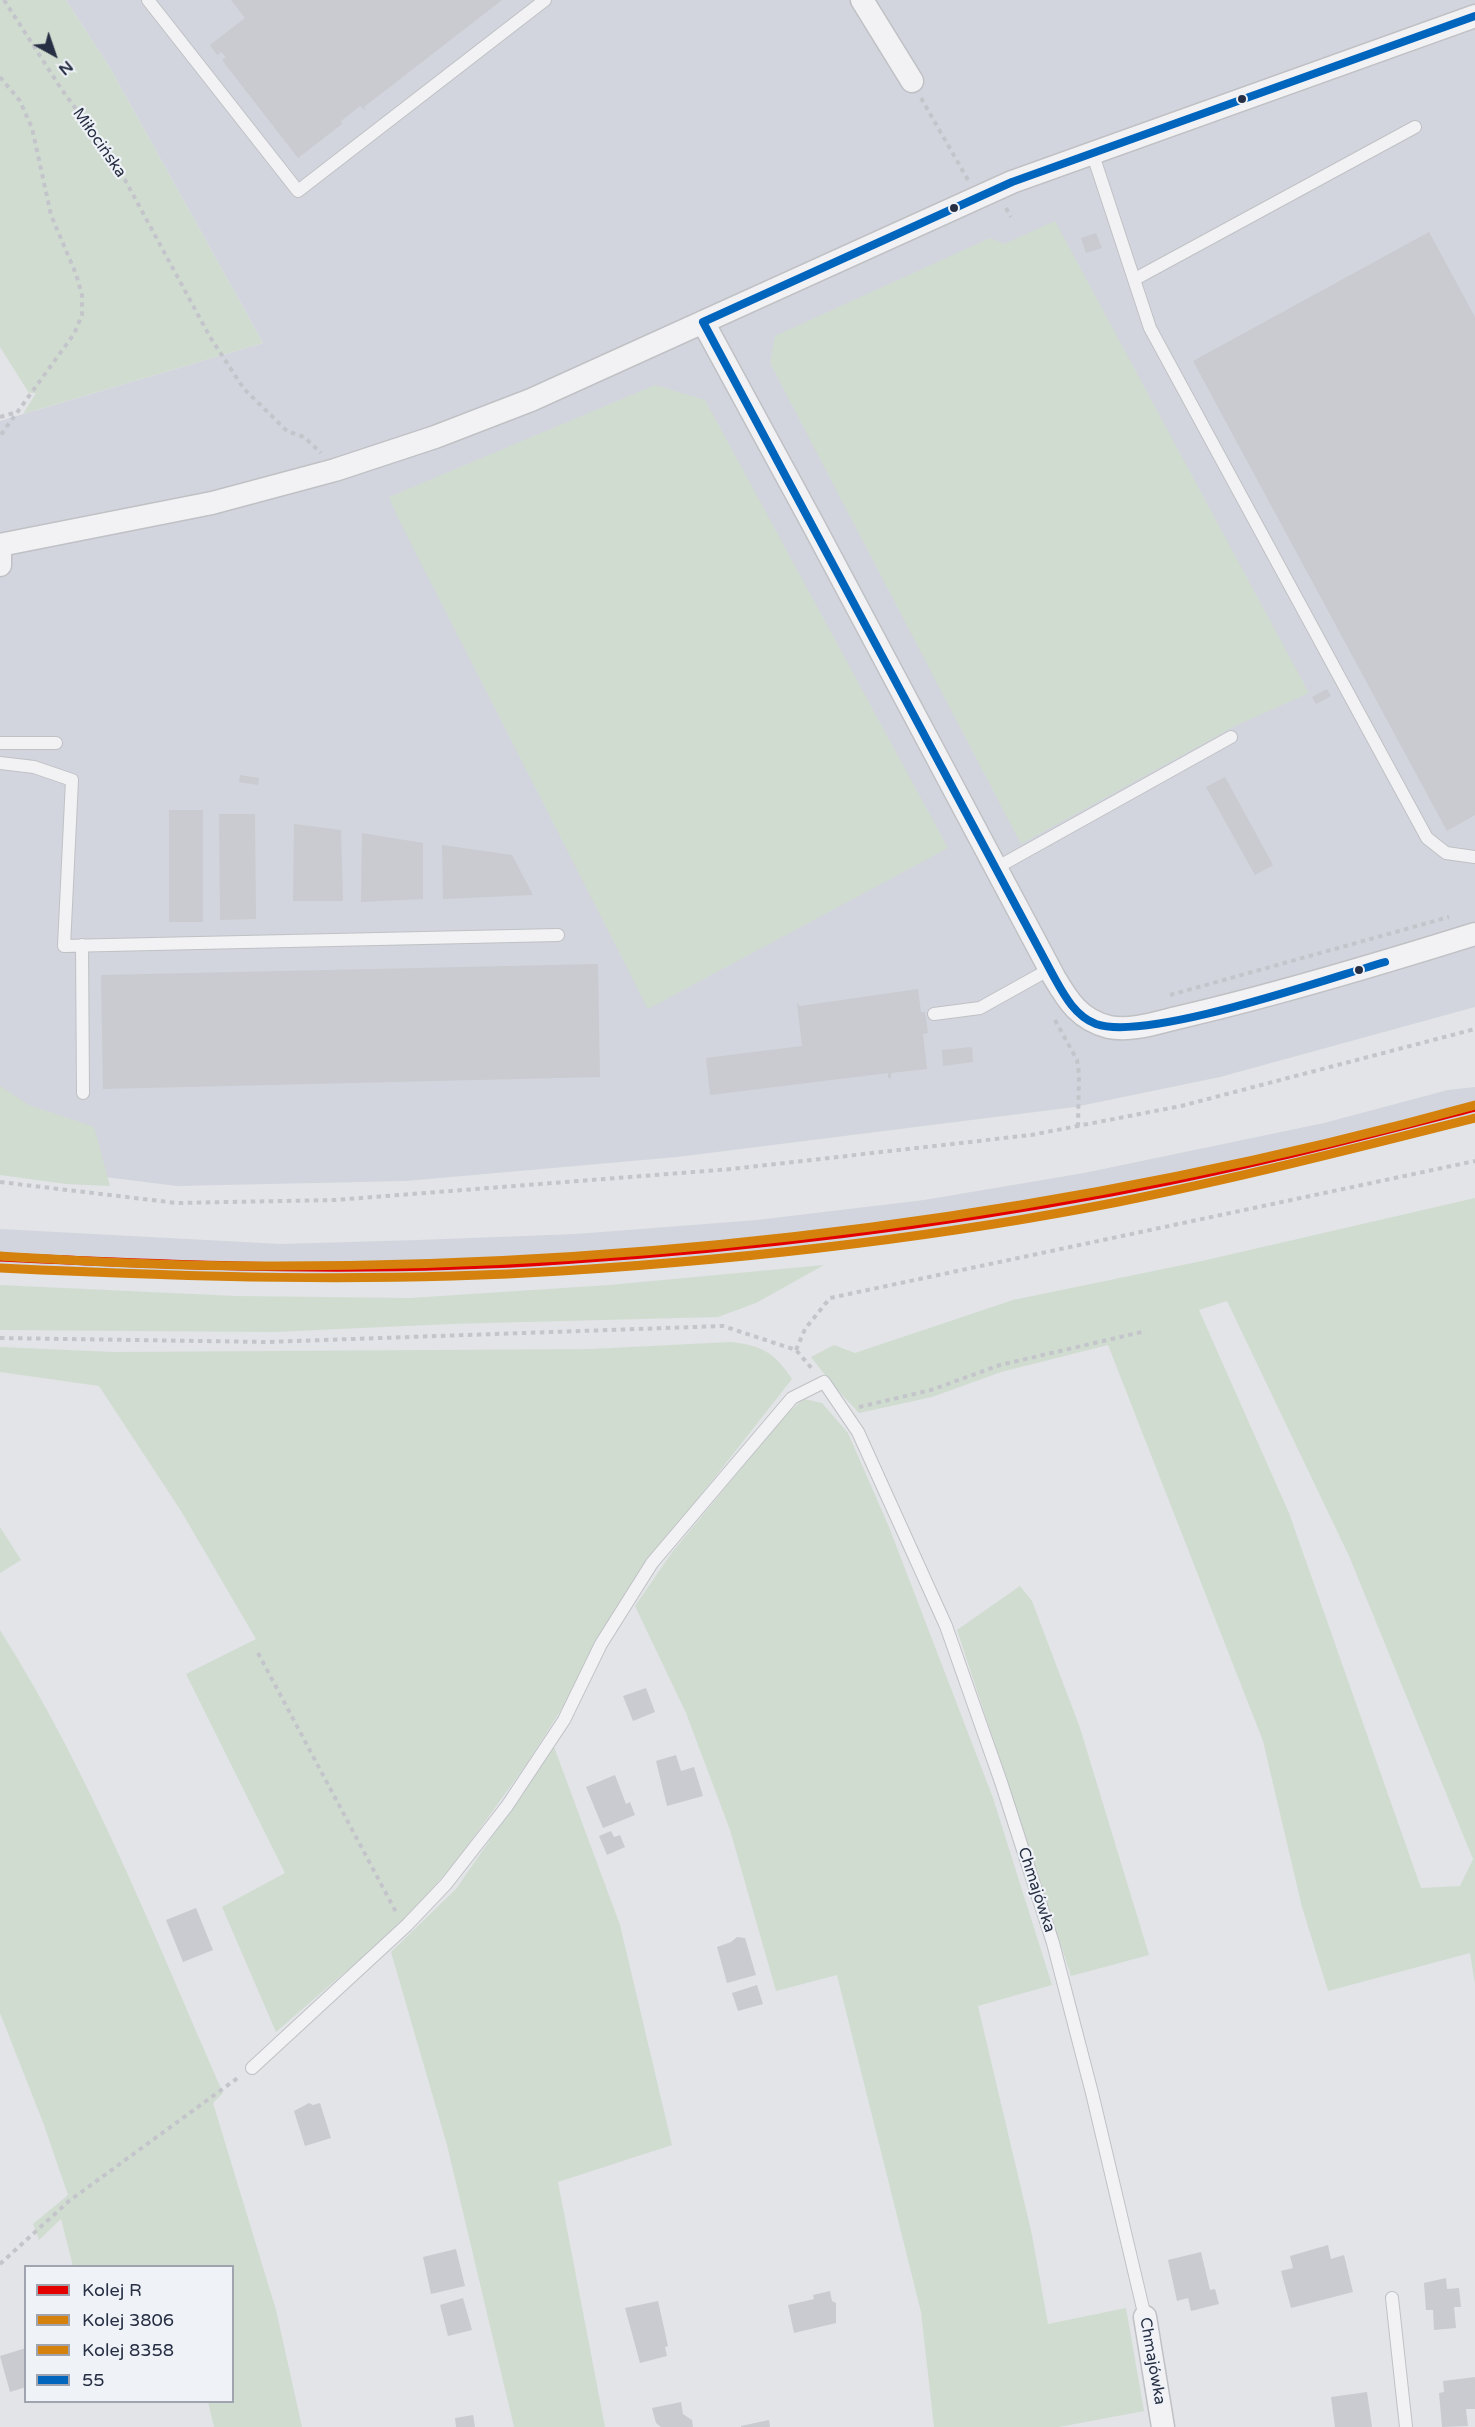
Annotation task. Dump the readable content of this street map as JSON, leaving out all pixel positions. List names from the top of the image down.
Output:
{
  "streets": {
    "street": ["Chmajówka"],
    "path": ["Miłocińska"]
  },
  "lines": [
    "transit line 55",
    "rail line 8358",
    "rail line R",
    "rail line 3806"
  ],
  "legend": [
    "Kolej R",
    "Kolej 3806",
    "Kolej 8358",
    "55"
  ],
  "north": "bottom right"
}
